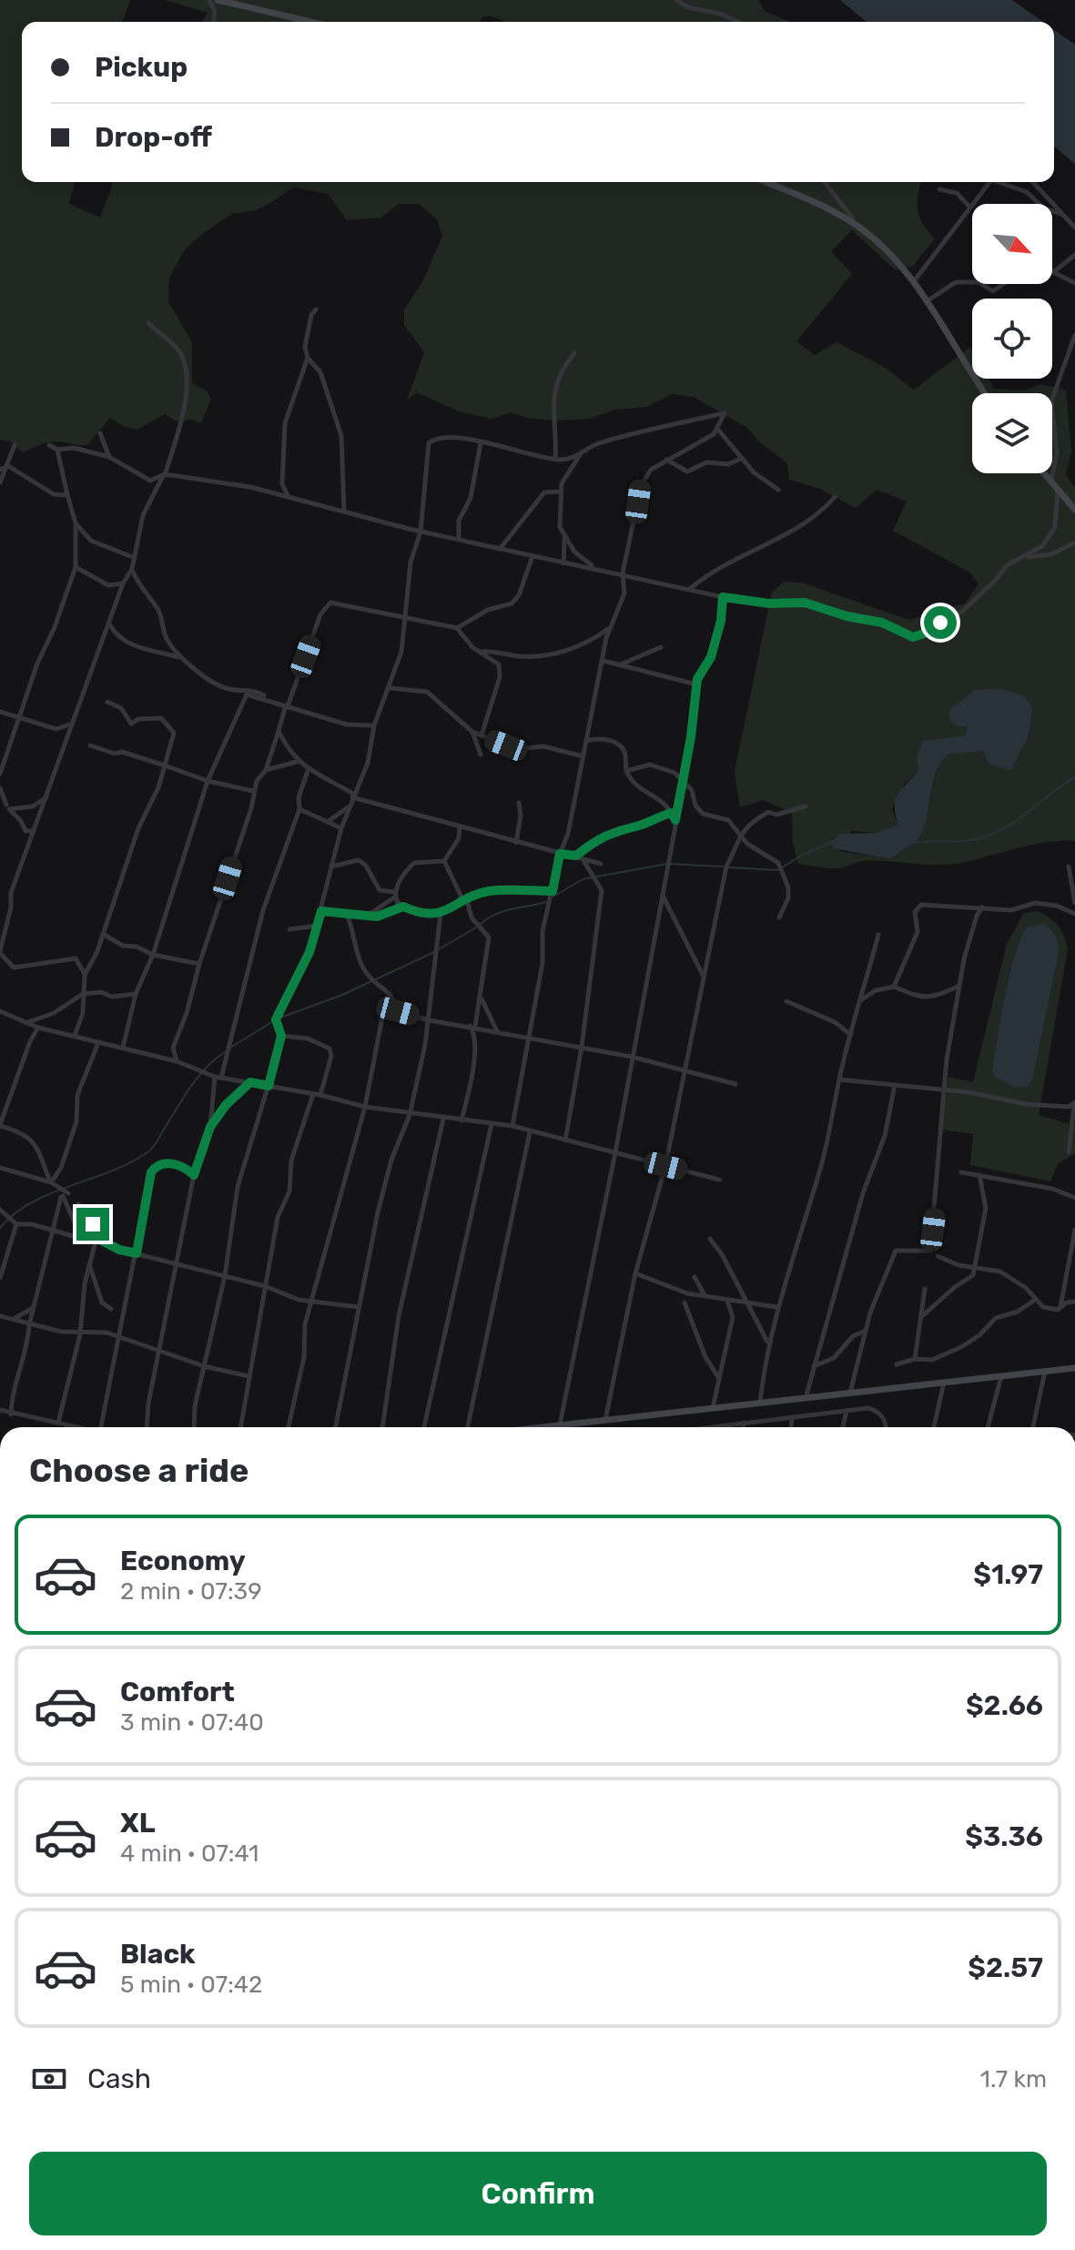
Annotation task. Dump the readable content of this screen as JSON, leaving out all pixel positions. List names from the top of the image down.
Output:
{
  "north": "bottom right",
  "page": {
    "banner": ["Pickup", "Drop-off"],
    "heading": "Choose a ride",
    "list": [
      {
        "name": "Economy",
        "note": "2 min · 07:39",
        "value": "$1.97"
      },
      {
        "name": "Comfort",
        "note": "3 min · 07:40",
        "value": "$2.66"
      },
      {
        "name": "XL",
        "note": "4 min · 07:41",
        "value": "$3.36"
      },
      {
        "name": "Black",
        "note": "5 min · 07:42",
        "value": "$2.57"
      }
    ],
    "pay": ["Cash", "1.7 km"],
    "buttons": "Confirm"
  }
}
